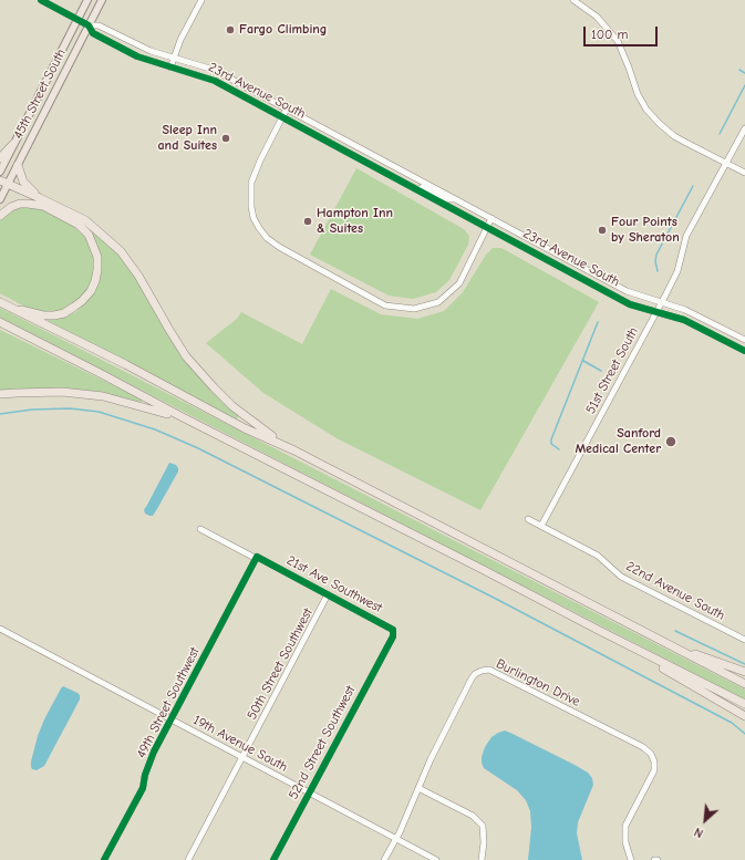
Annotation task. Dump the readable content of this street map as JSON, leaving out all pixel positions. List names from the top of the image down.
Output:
{
  "streets": {
    "main road": ["45th Street South"],
    "street": [
      "23rd Avenue South",
      "51st Street South",
      "21st Ave Southwest",
      "22nd Avenue South",
      "50th Street Southwest",
      "Burlington Drive",
      "49th Street Southwest",
      "52nd Street Southwest",
      "19th Avenue South"
    ]
  },
  "crossings": [
    ["23rd Avenue South", "45th Street South"],
    ["23rd Avenue South", "51st Street South"],
    ["51st Street South", "22nd Avenue South"],
    ["21st Ave Southwest", "50th Street Southwest"],
    ["21st Ave Southwest", "49th Street Southwest"],
    ["21st Ave Southwest", "52nd Street Southwest"],
    ["50th Street Southwest", "19th Avenue South"],
    ["Burlington Drive", "19th Avenue South"],
    ["49th Street Southwest", "19th Avenue South"],
    ["52nd Street Southwest", "19th Avenue South"]
  ],
  "places": [
    "Fargo Climbing",
    "Sleep Inn and Suites",
    "Hampton Inn & Suites",
    "Four Points by Sheraton",
    "Sanford Medical Center"
  ],
  "scale_bar": "100 m",
  "north": "bottom left"
}
